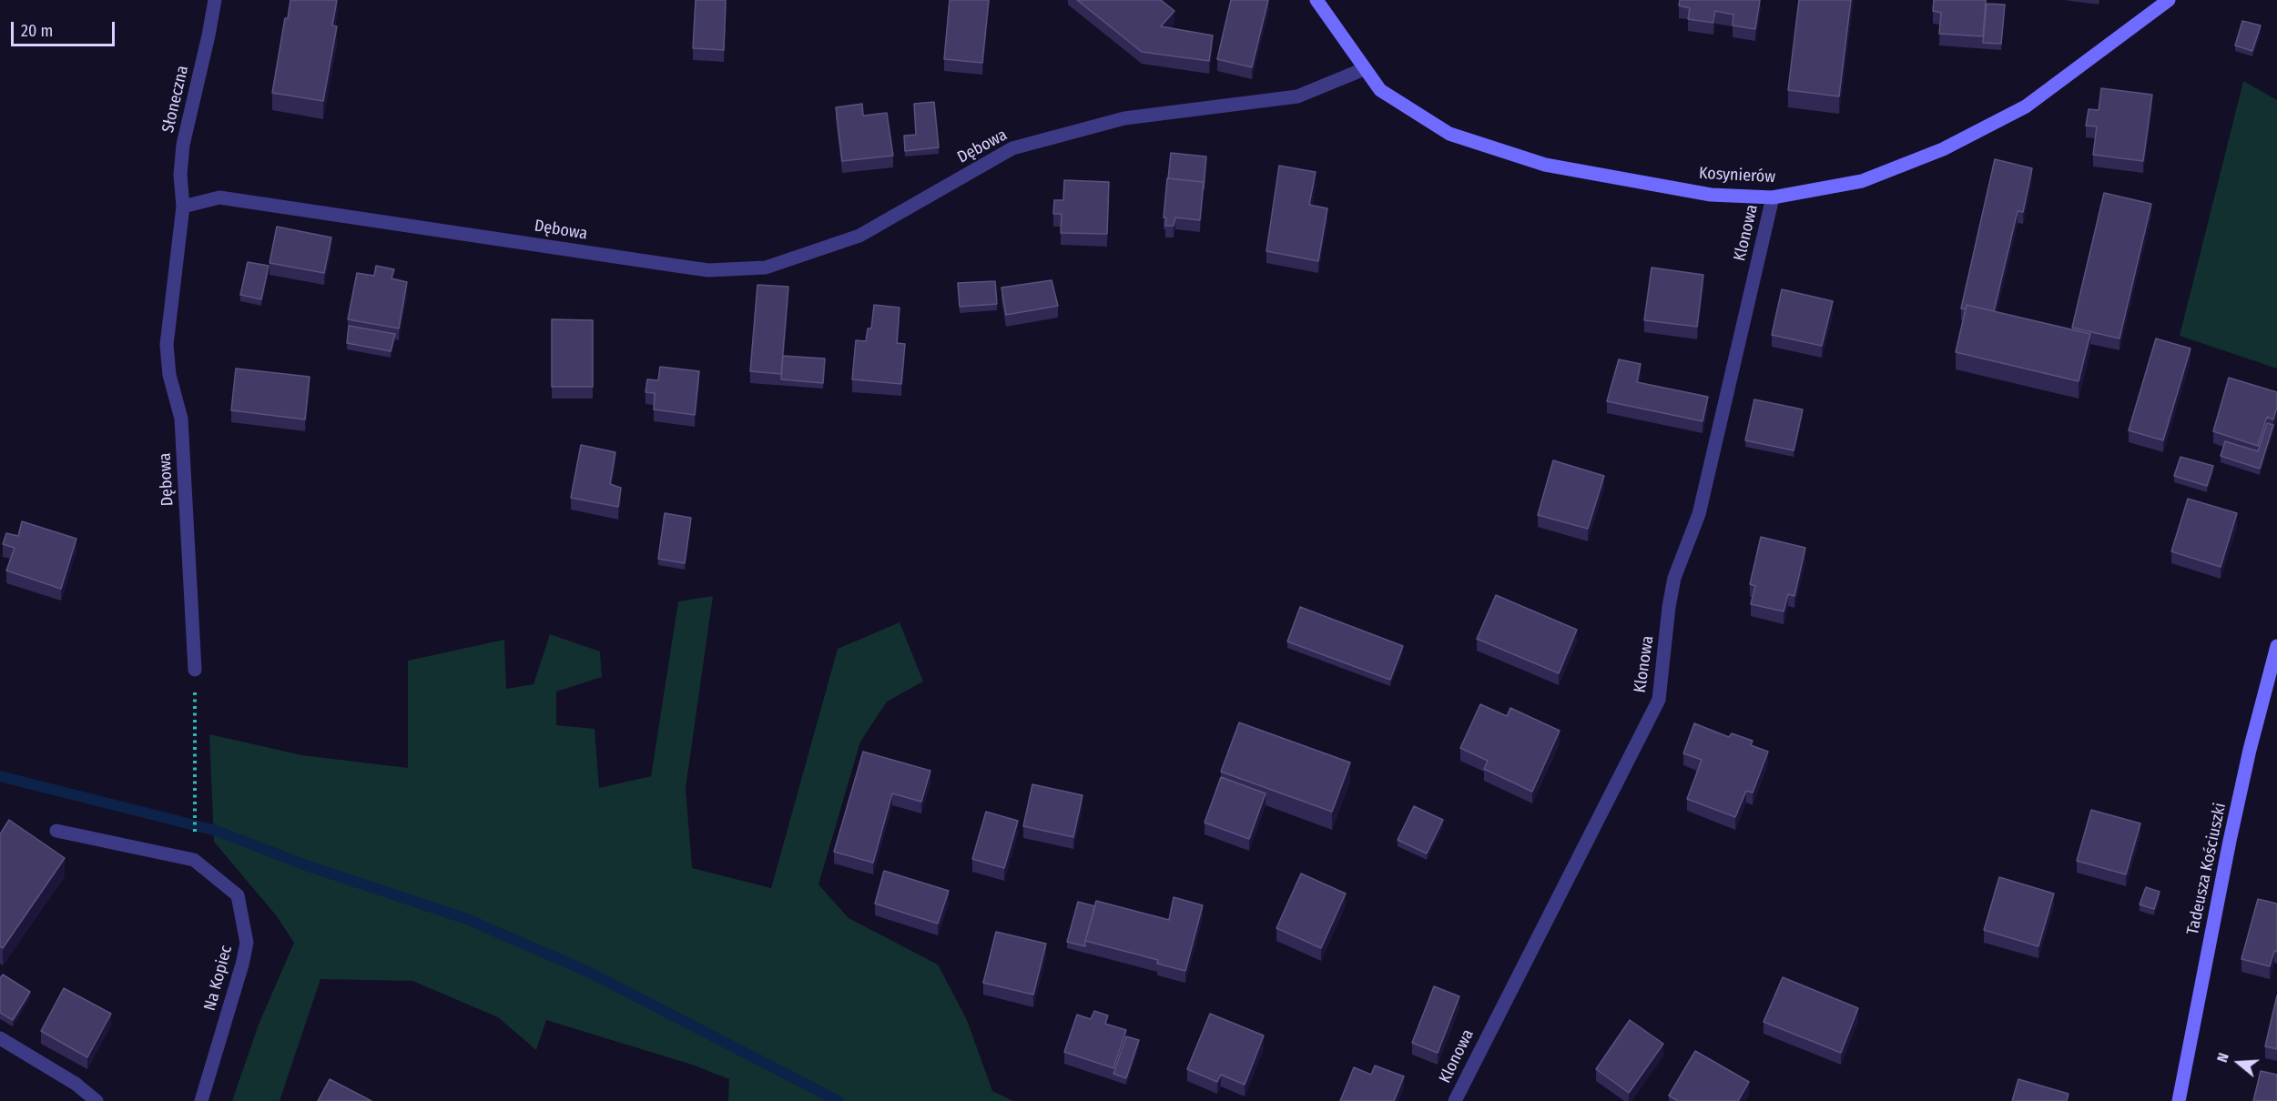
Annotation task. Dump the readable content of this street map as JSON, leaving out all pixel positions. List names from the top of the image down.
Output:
{
  "streets": {
    "street": [
      "Słoneczna",
      "Dębowa",
      "Kosynierów",
      "Klonowa",
      "Tadeusza Kościuszki",
      "Na Kopiec"
    ]
  },
  "crossings": [
    ["Słoneczna", "Dębowa"],
    ["Dębowa", "Kosynierów"],
    ["Kosynierów", "Klonowa"]
  ],
  "scale_bar": "20 m",
  "north": "left"
}
